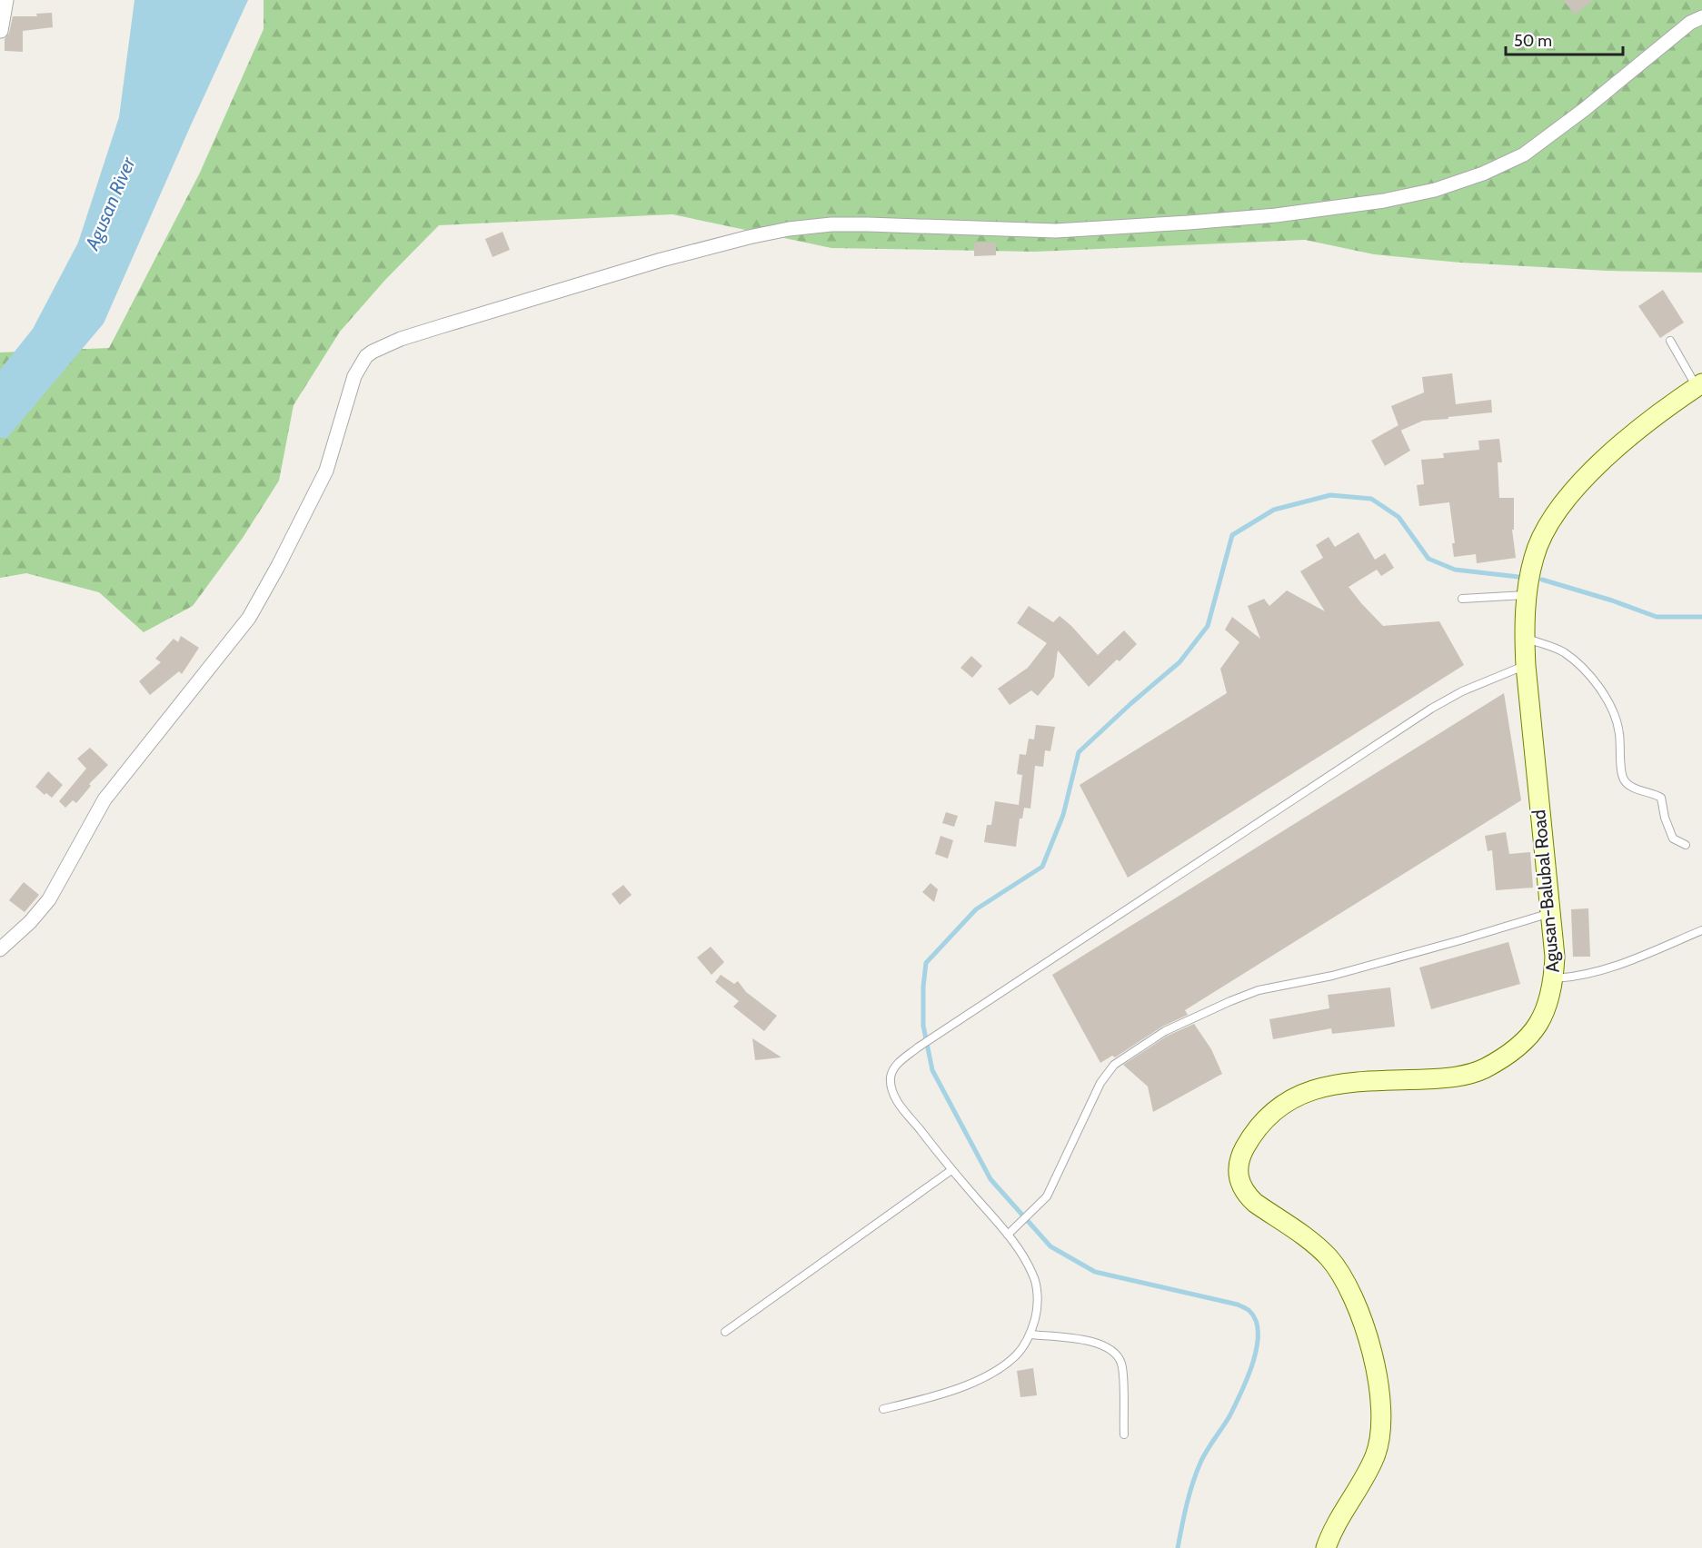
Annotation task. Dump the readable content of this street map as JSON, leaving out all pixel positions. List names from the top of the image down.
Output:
{
  "streets": {
    "main road": ["Agusan-Balubal Road"]
  },
  "water": ["Agusan River"],
  "scale_bar": "50 m"
}
